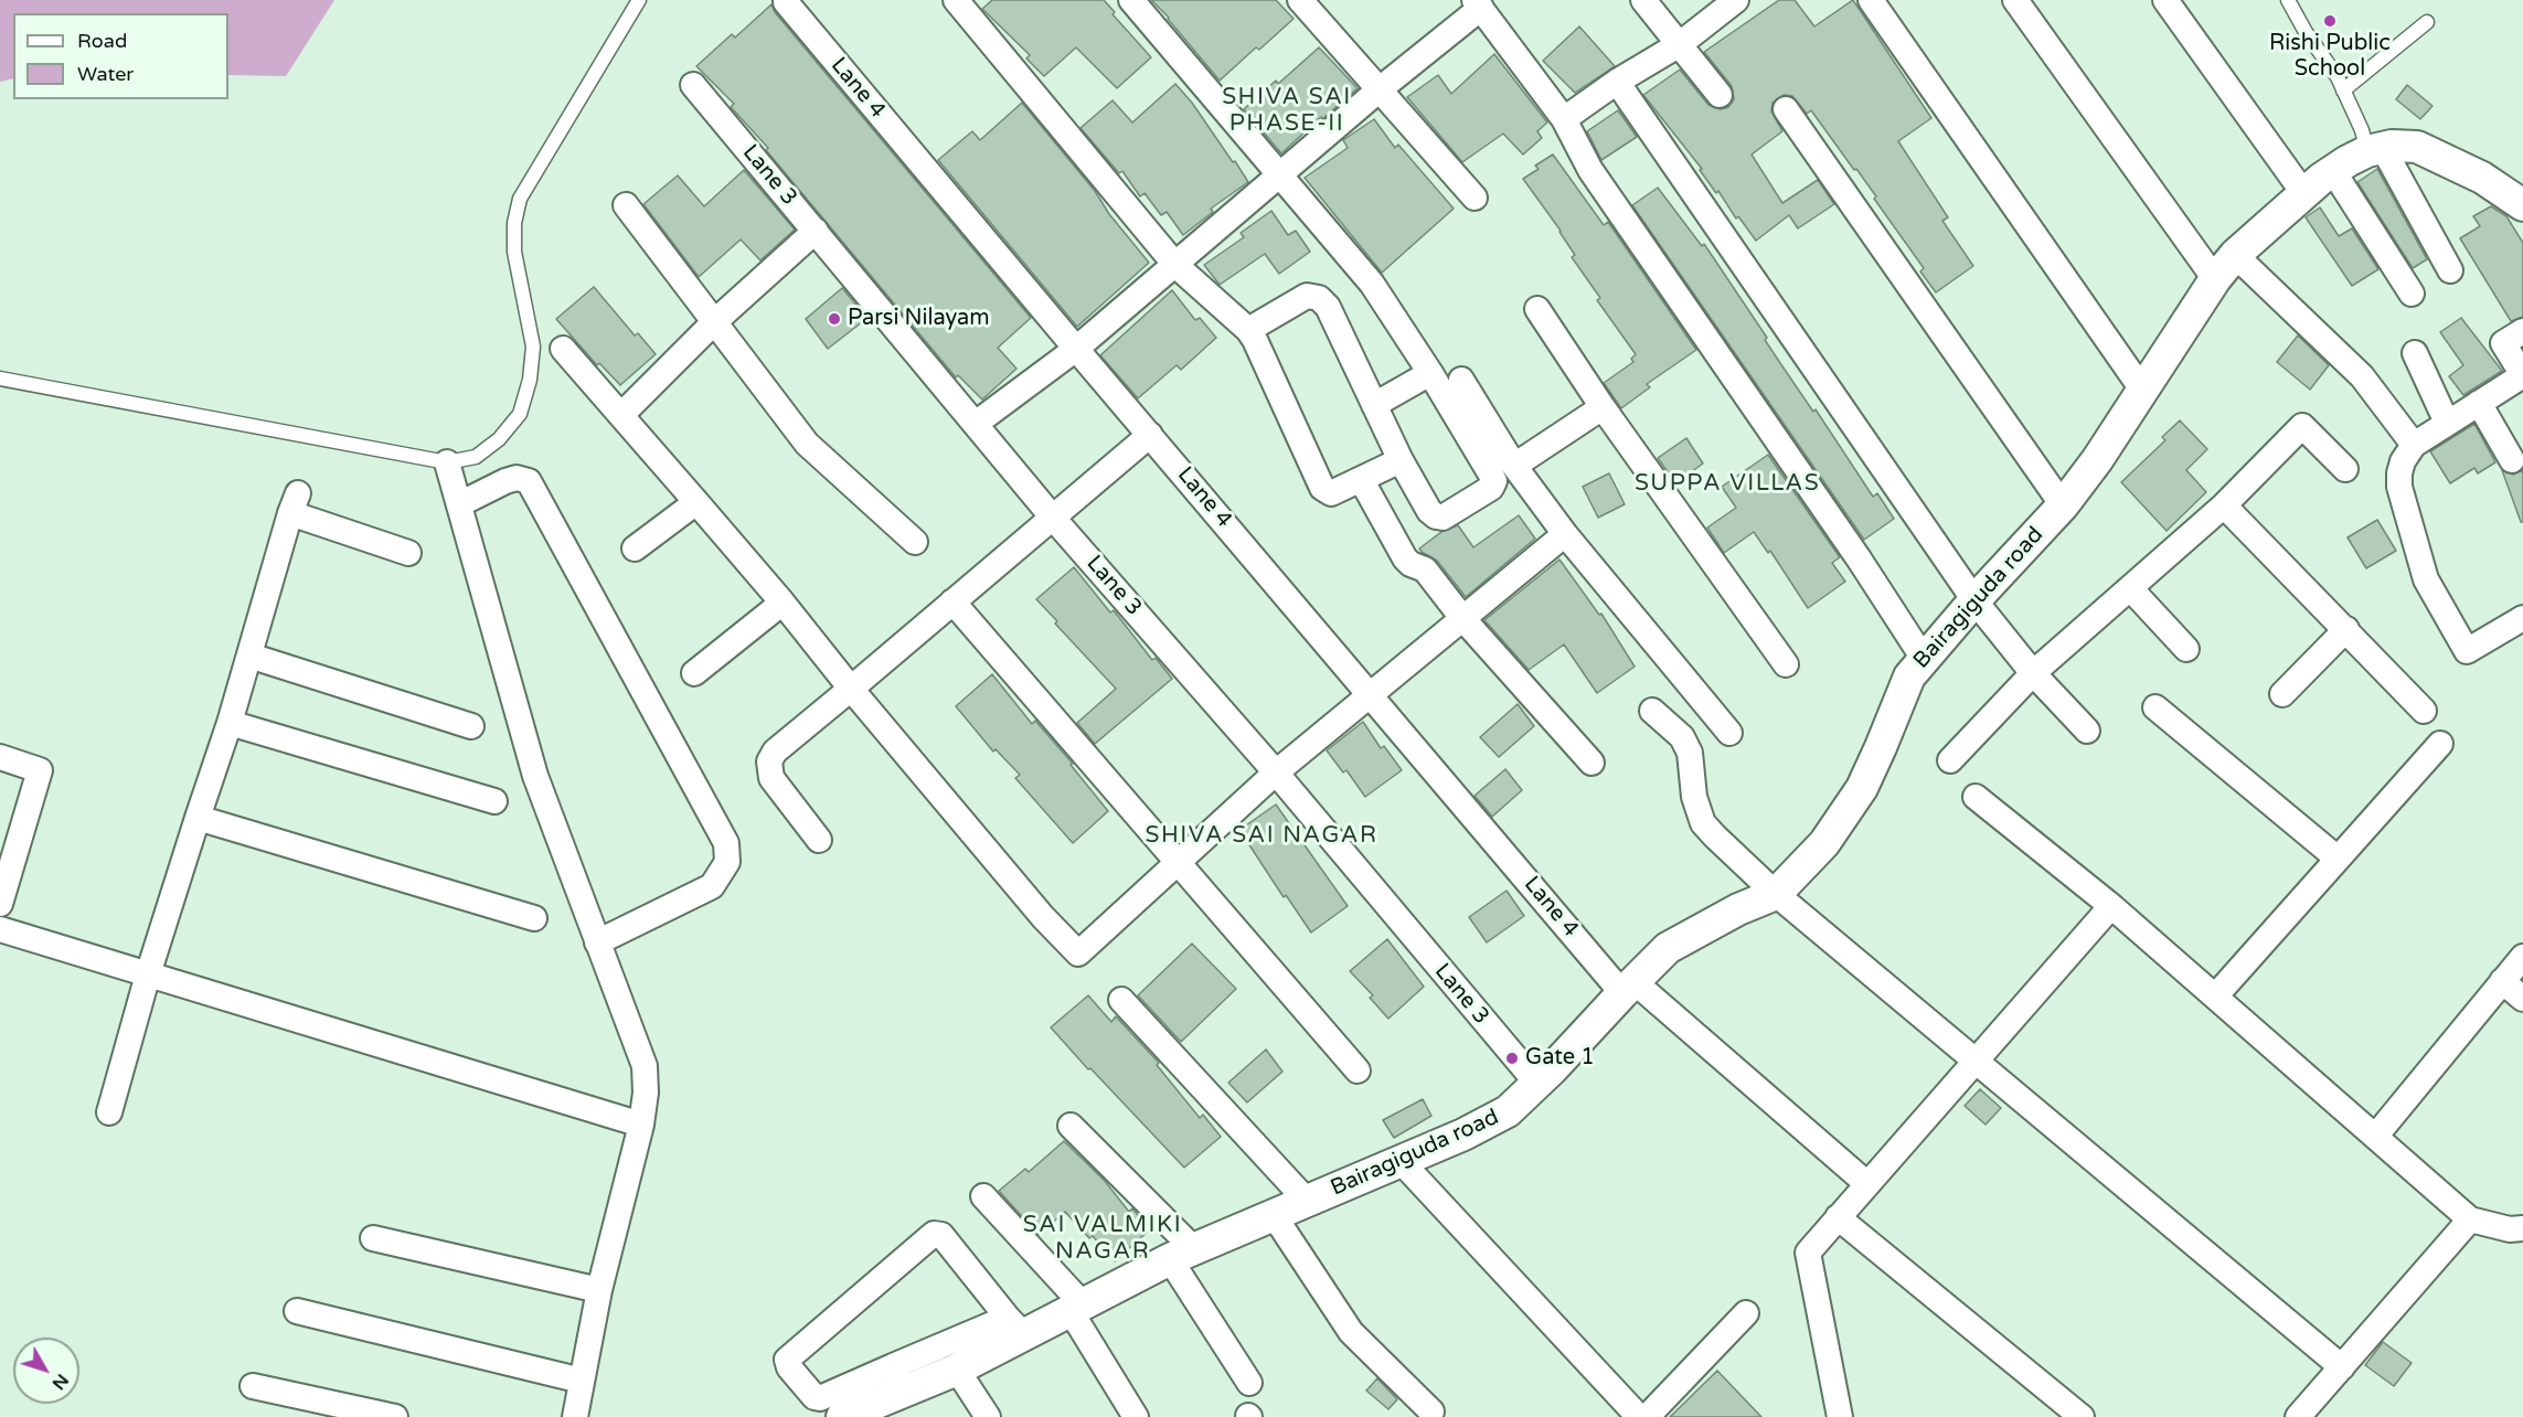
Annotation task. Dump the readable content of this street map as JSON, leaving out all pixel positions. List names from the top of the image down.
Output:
{
  "streets": {
    "street": ["Lane 4", "Lane 3", "Bairagiguda road"]
  },
  "crossings": [
    ["Lane 4", "Bairagiguda road"],
    ["Lane 3", "Bairagiguda road"]
  ],
  "districts": [
    "SHIVA SAI PHASE-II",
    "SUPPA VILLAS",
    "SHIVA SAI NAGAR",
    "SAI VALMIKI NAGAR"
  ],
  "places": ["Rishi Public School", "Parsi Nilayam", "Gate 1"],
  "legend": ["Road", "Water"],
  "north": "bottom right"
}
